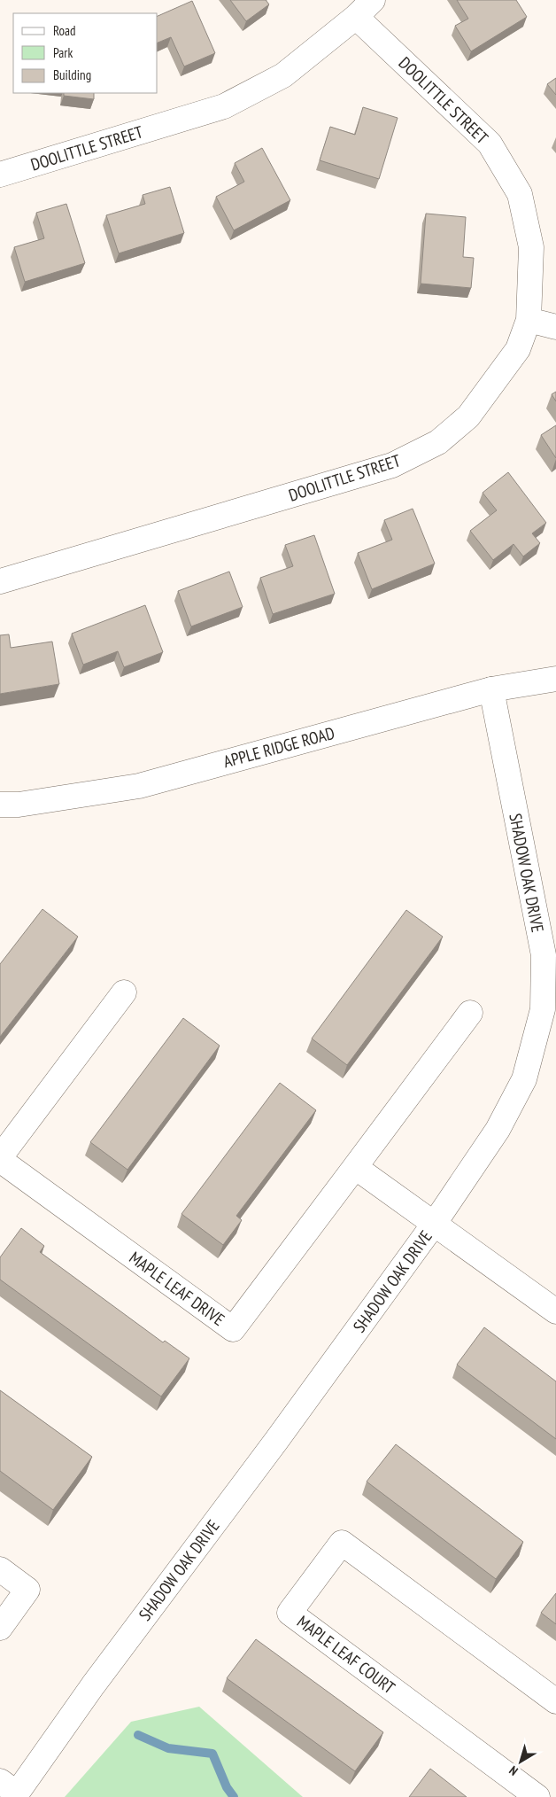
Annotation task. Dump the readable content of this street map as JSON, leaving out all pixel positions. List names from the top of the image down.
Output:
{
  "streets": {
    "street": [
      "DOOLITTLE STREET",
      "APPLE RIDGE ROAD",
      "SHADOW OAK DRIVE",
      "MAPLE LEAF DRIVE",
      "MAPLE LEAF COURT"
    ]
  },
  "crossings": [
    ["APPLE RIDGE ROAD", "SHADOW OAK DRIVE"]
  ],
  "legend": ["Road", "Park", "Building"],
  "north": "bottom left"
}
